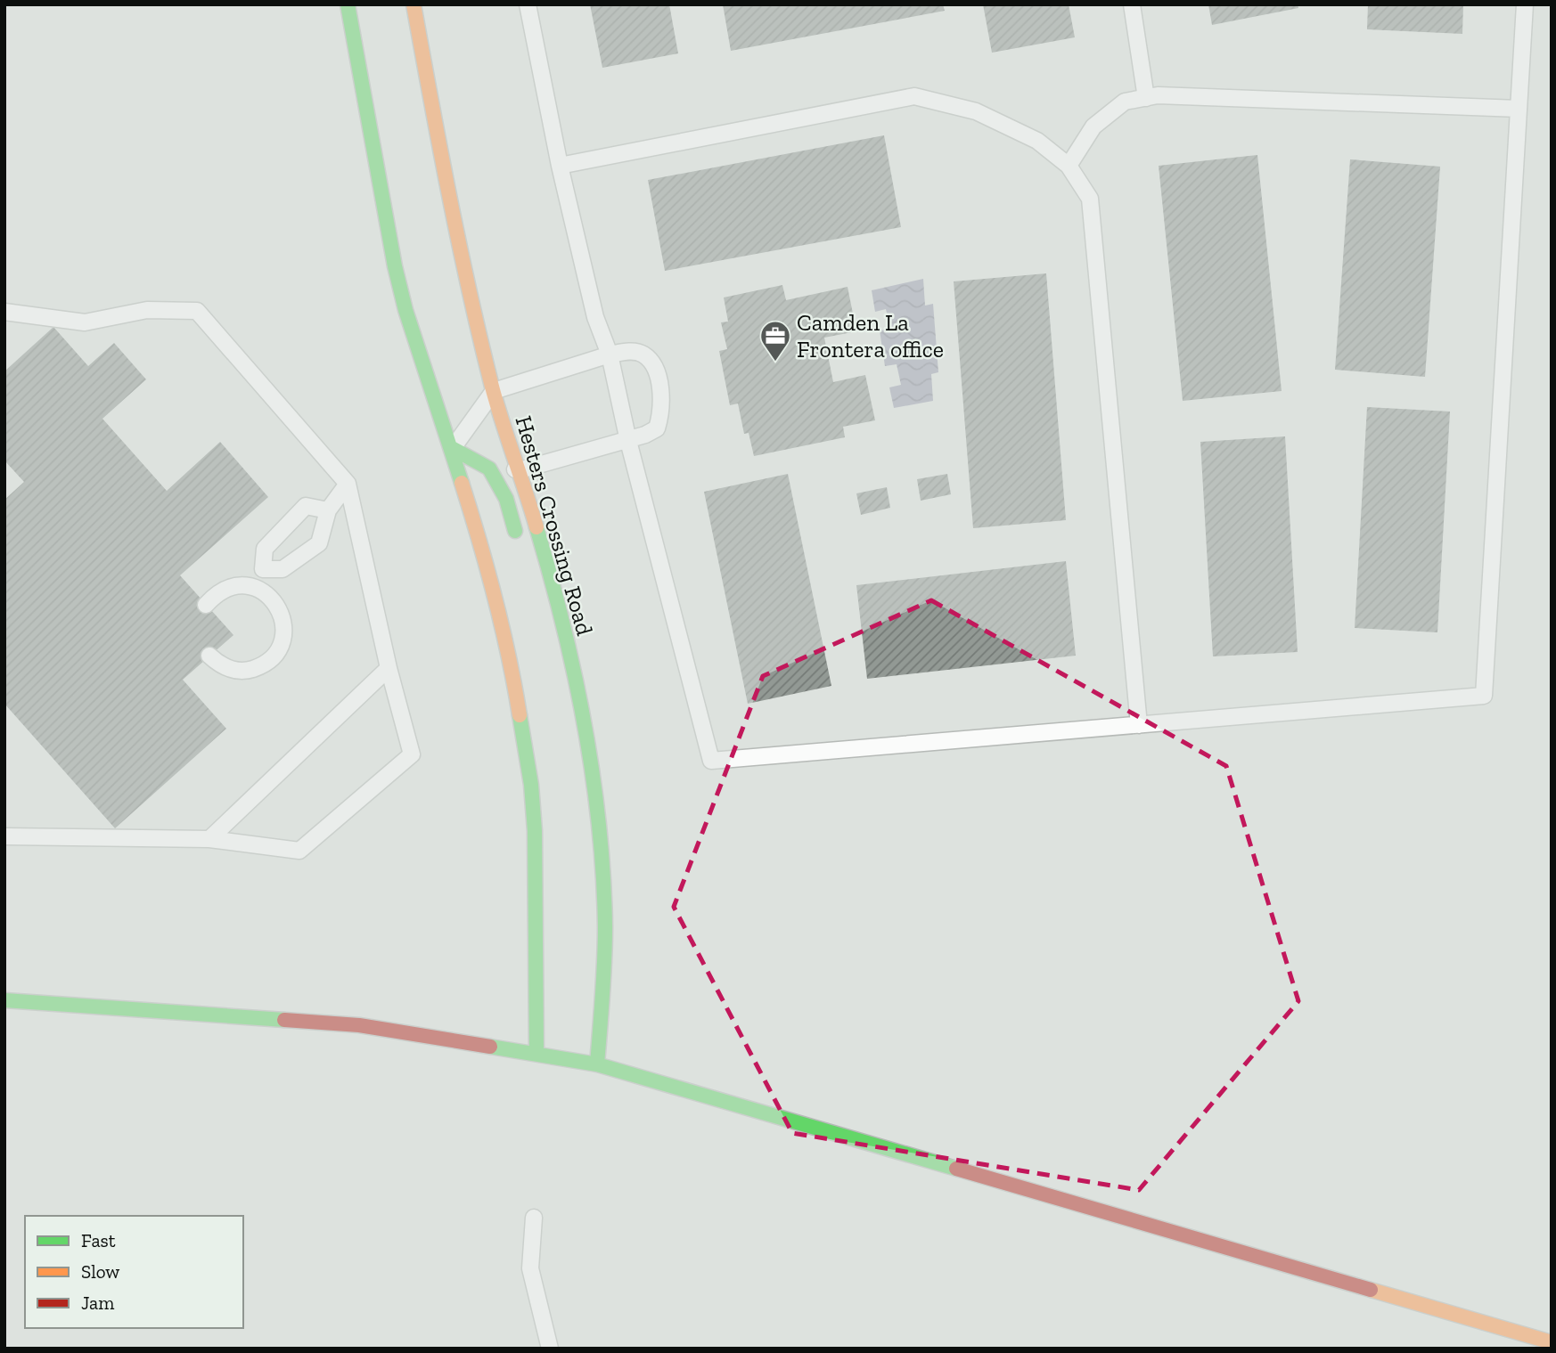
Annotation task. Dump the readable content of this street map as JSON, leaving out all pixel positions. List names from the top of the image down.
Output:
{
  "streets": {
    "street": ["Hesters Crossing Road"]
  },
  "places": {
    "office": ["Camden La Frontera office"]
  },
  "legend": ["Fast", "Slow", "Jam"]
}
